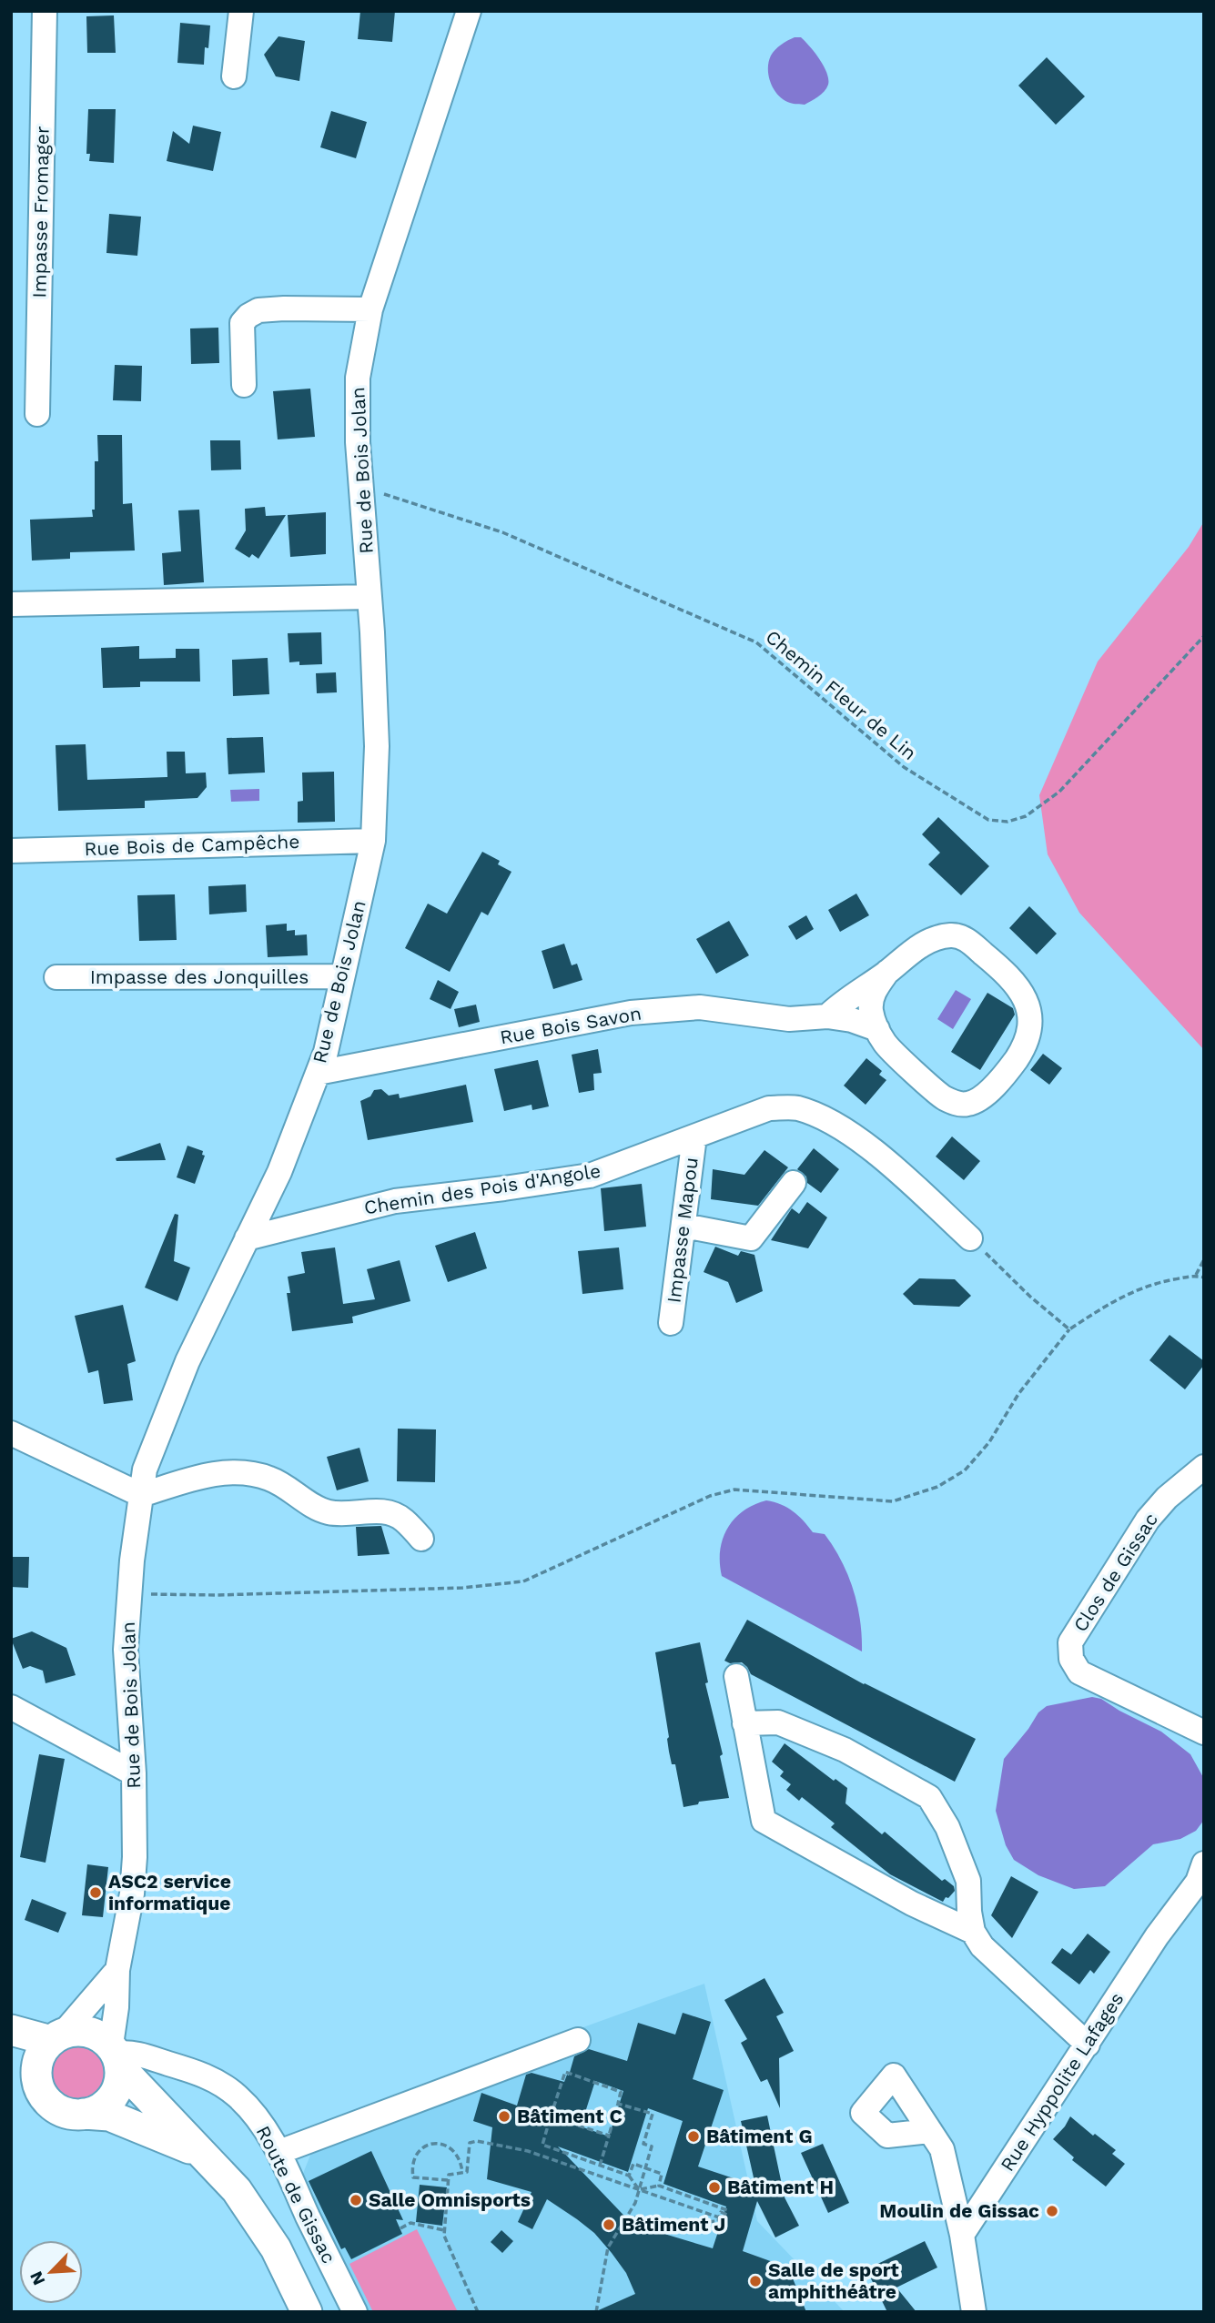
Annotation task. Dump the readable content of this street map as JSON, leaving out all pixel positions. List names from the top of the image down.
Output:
{
  "streets": {
    "street": [
      "Impasse Fromager",
      "Rue de Bois Jolan",
      "Rue Bois de Campêche",
      "Impasse des Jonquilles",
      "Rue Bois Savon",
      "Chemin des Pois d'Angole",
      "Impasse Mapou",
      "Clos de Gissac",
      "Rue Hyppolite Lafages",
      "Route de Gissac"
    ],
    "path": ["Chemin Fleur de Lin"]
  },
  "crossings": [
    ["Rue de Bois Jolan", "Chemin Fleur de Lin"],
    ["Rue de Bois Jolan", "Rue Bois de Campêche"],
    ["Rue de Bois Jolan", "Impasse des Jonquilles"],
    ["Rue de Bois Jolan", "Rue Bois Savon"],
    ["Rue de Bois Jolan", "Chemin des Pois d'Angole"],
    ["Rue de Bois Jolan", "Route de Gissac"],
    ["Chemin des Pois d'Angole", "Impasse Mapou"]
  ],
  "places": [
    "ASC2 service informatique",
    "Bâtiment C",
    "Bâtiment G",
    "Bâtiment H",
    "Salle Omnisports",
    "Moulin de Gissac",
    "Bâtiment J",
    "Salle de sport amphithéâtre"
  ],
  "north": "bottom left"
}
